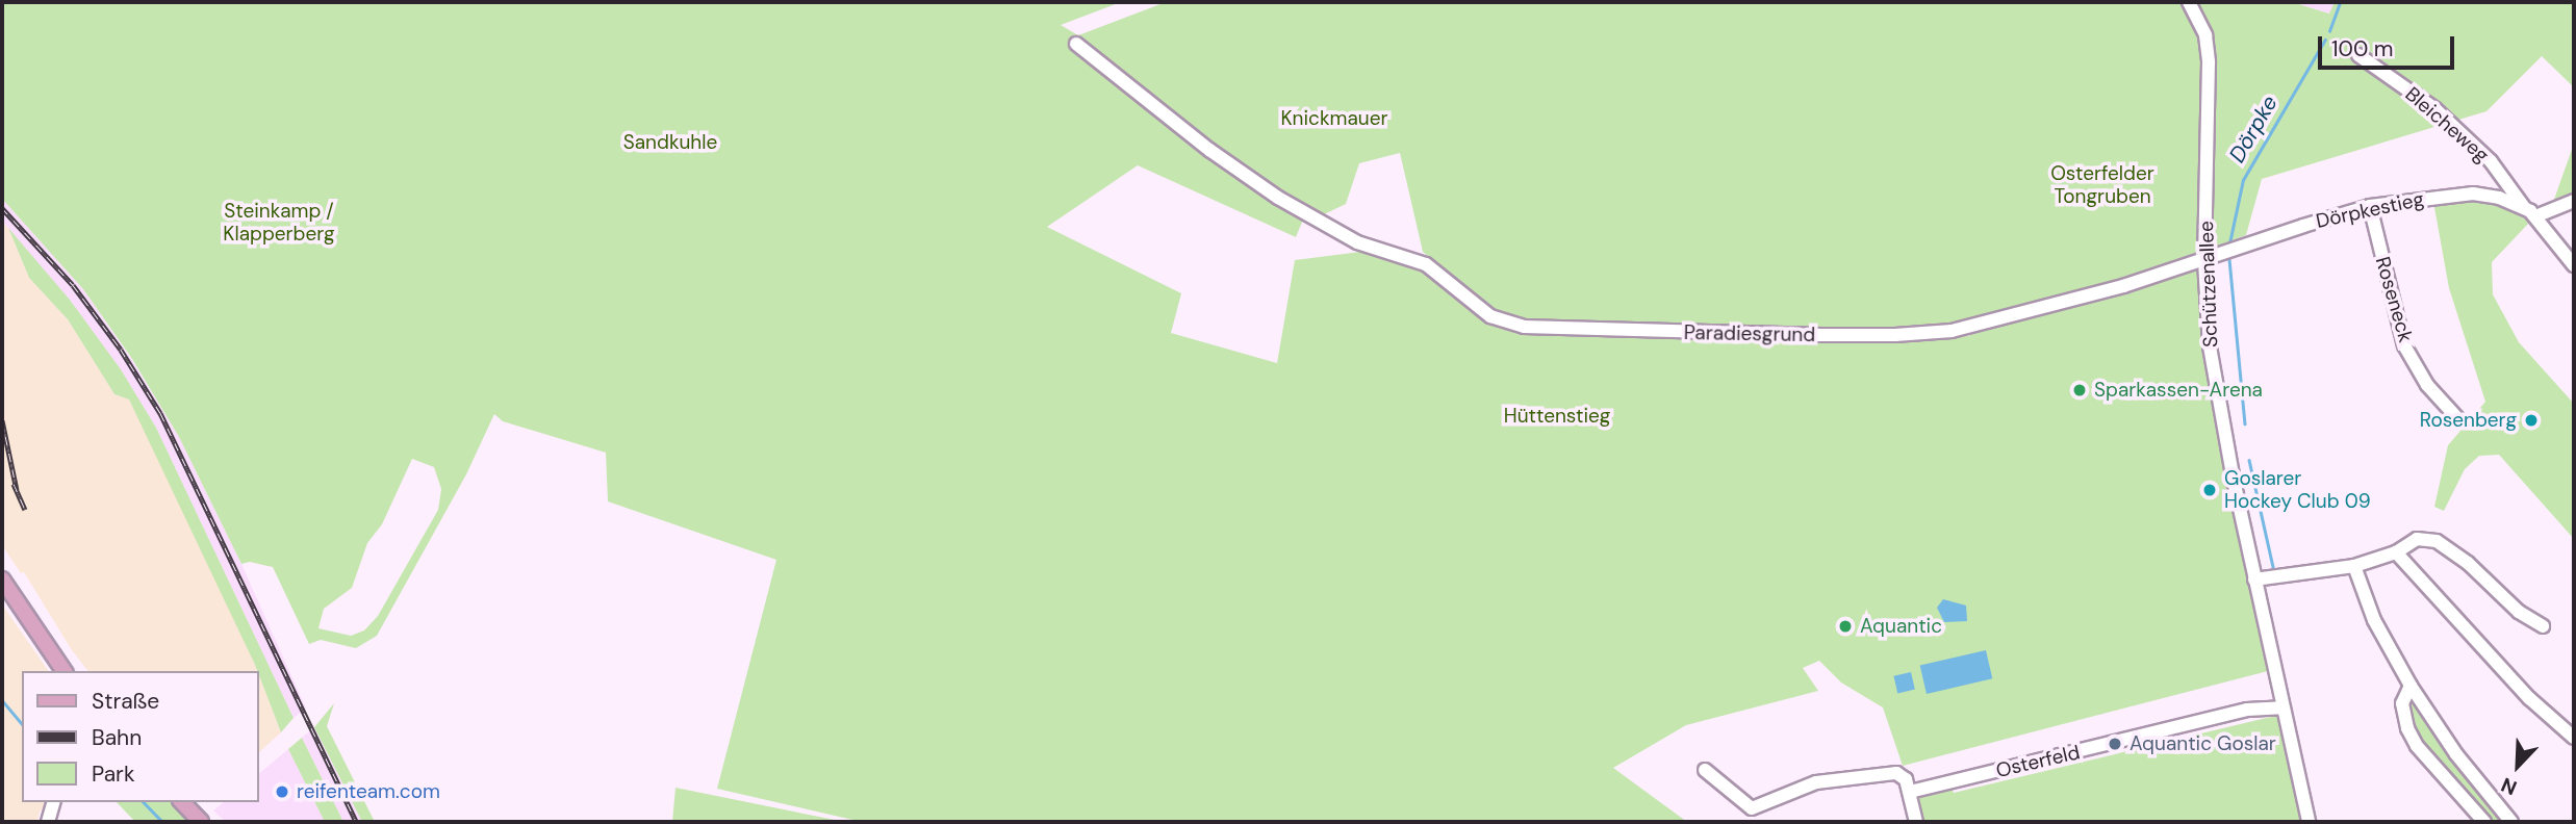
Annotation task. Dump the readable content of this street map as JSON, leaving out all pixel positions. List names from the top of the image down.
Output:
{
  "streets": {
    "street": [
      "Bleicheweg",
      "Dörpkestieg",
      "Schützenallee",
      "Roseneck",
      "Paradiesgrund",
      "Osterfeld"
    ]
  },
  "crossings": [
    ["Bleicheweg", "Dörpkestieg"],
    ["Dörpkestieg", "Schützenallee"],
    ["Dörpkestieg", "Roseneck"],
    ["Dörpkestieg", "Paradiesgrund"],
    ["Schützenallee", "Paradiesgrund"],
    ["Schützenallee", "Osterfeld"]
  ],
  "water": ["Dörpke"],
  "parks": [
    "Knickmauer",
    "Sandkuhle",
    "Osterfelder Tongruben",
    "Steinkamp / Klapperberg",
    "Hüttenstieg"
  ],
  "places": [
    "Sparkassen-Arena",
    "Rosenberg",
    "Goslarer Hockey Club 09",
    "Aquantic",
    "Aquantic Goslar",
    "reifenteam.com"
  ],
  "legend": ["Straße", "Bahn", "Park"],
  "scale_bar": "100 m",
  "north": "bottom left"
}
